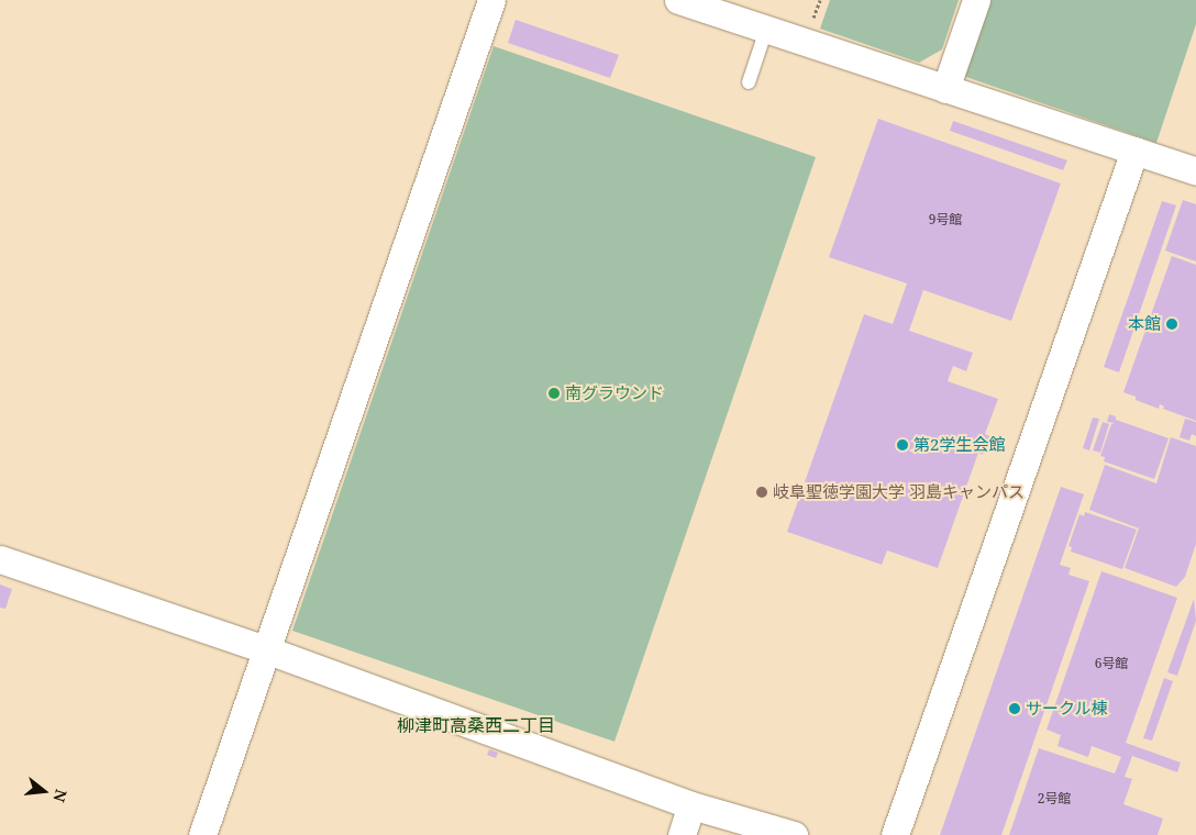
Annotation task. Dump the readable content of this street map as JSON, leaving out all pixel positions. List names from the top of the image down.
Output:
{
  "districts": ["柳津町高桑西二丁目"],
  "places": [
    "本館",
    "南グラウンド",
    "第2学生会館",
    "岐阜聖徳学園大学 羽島キャンパス",
    "サークル棟"
  ],
  "house_numbers": ["9号館", "6号館", "2号館"],
  "north": "right"
}
